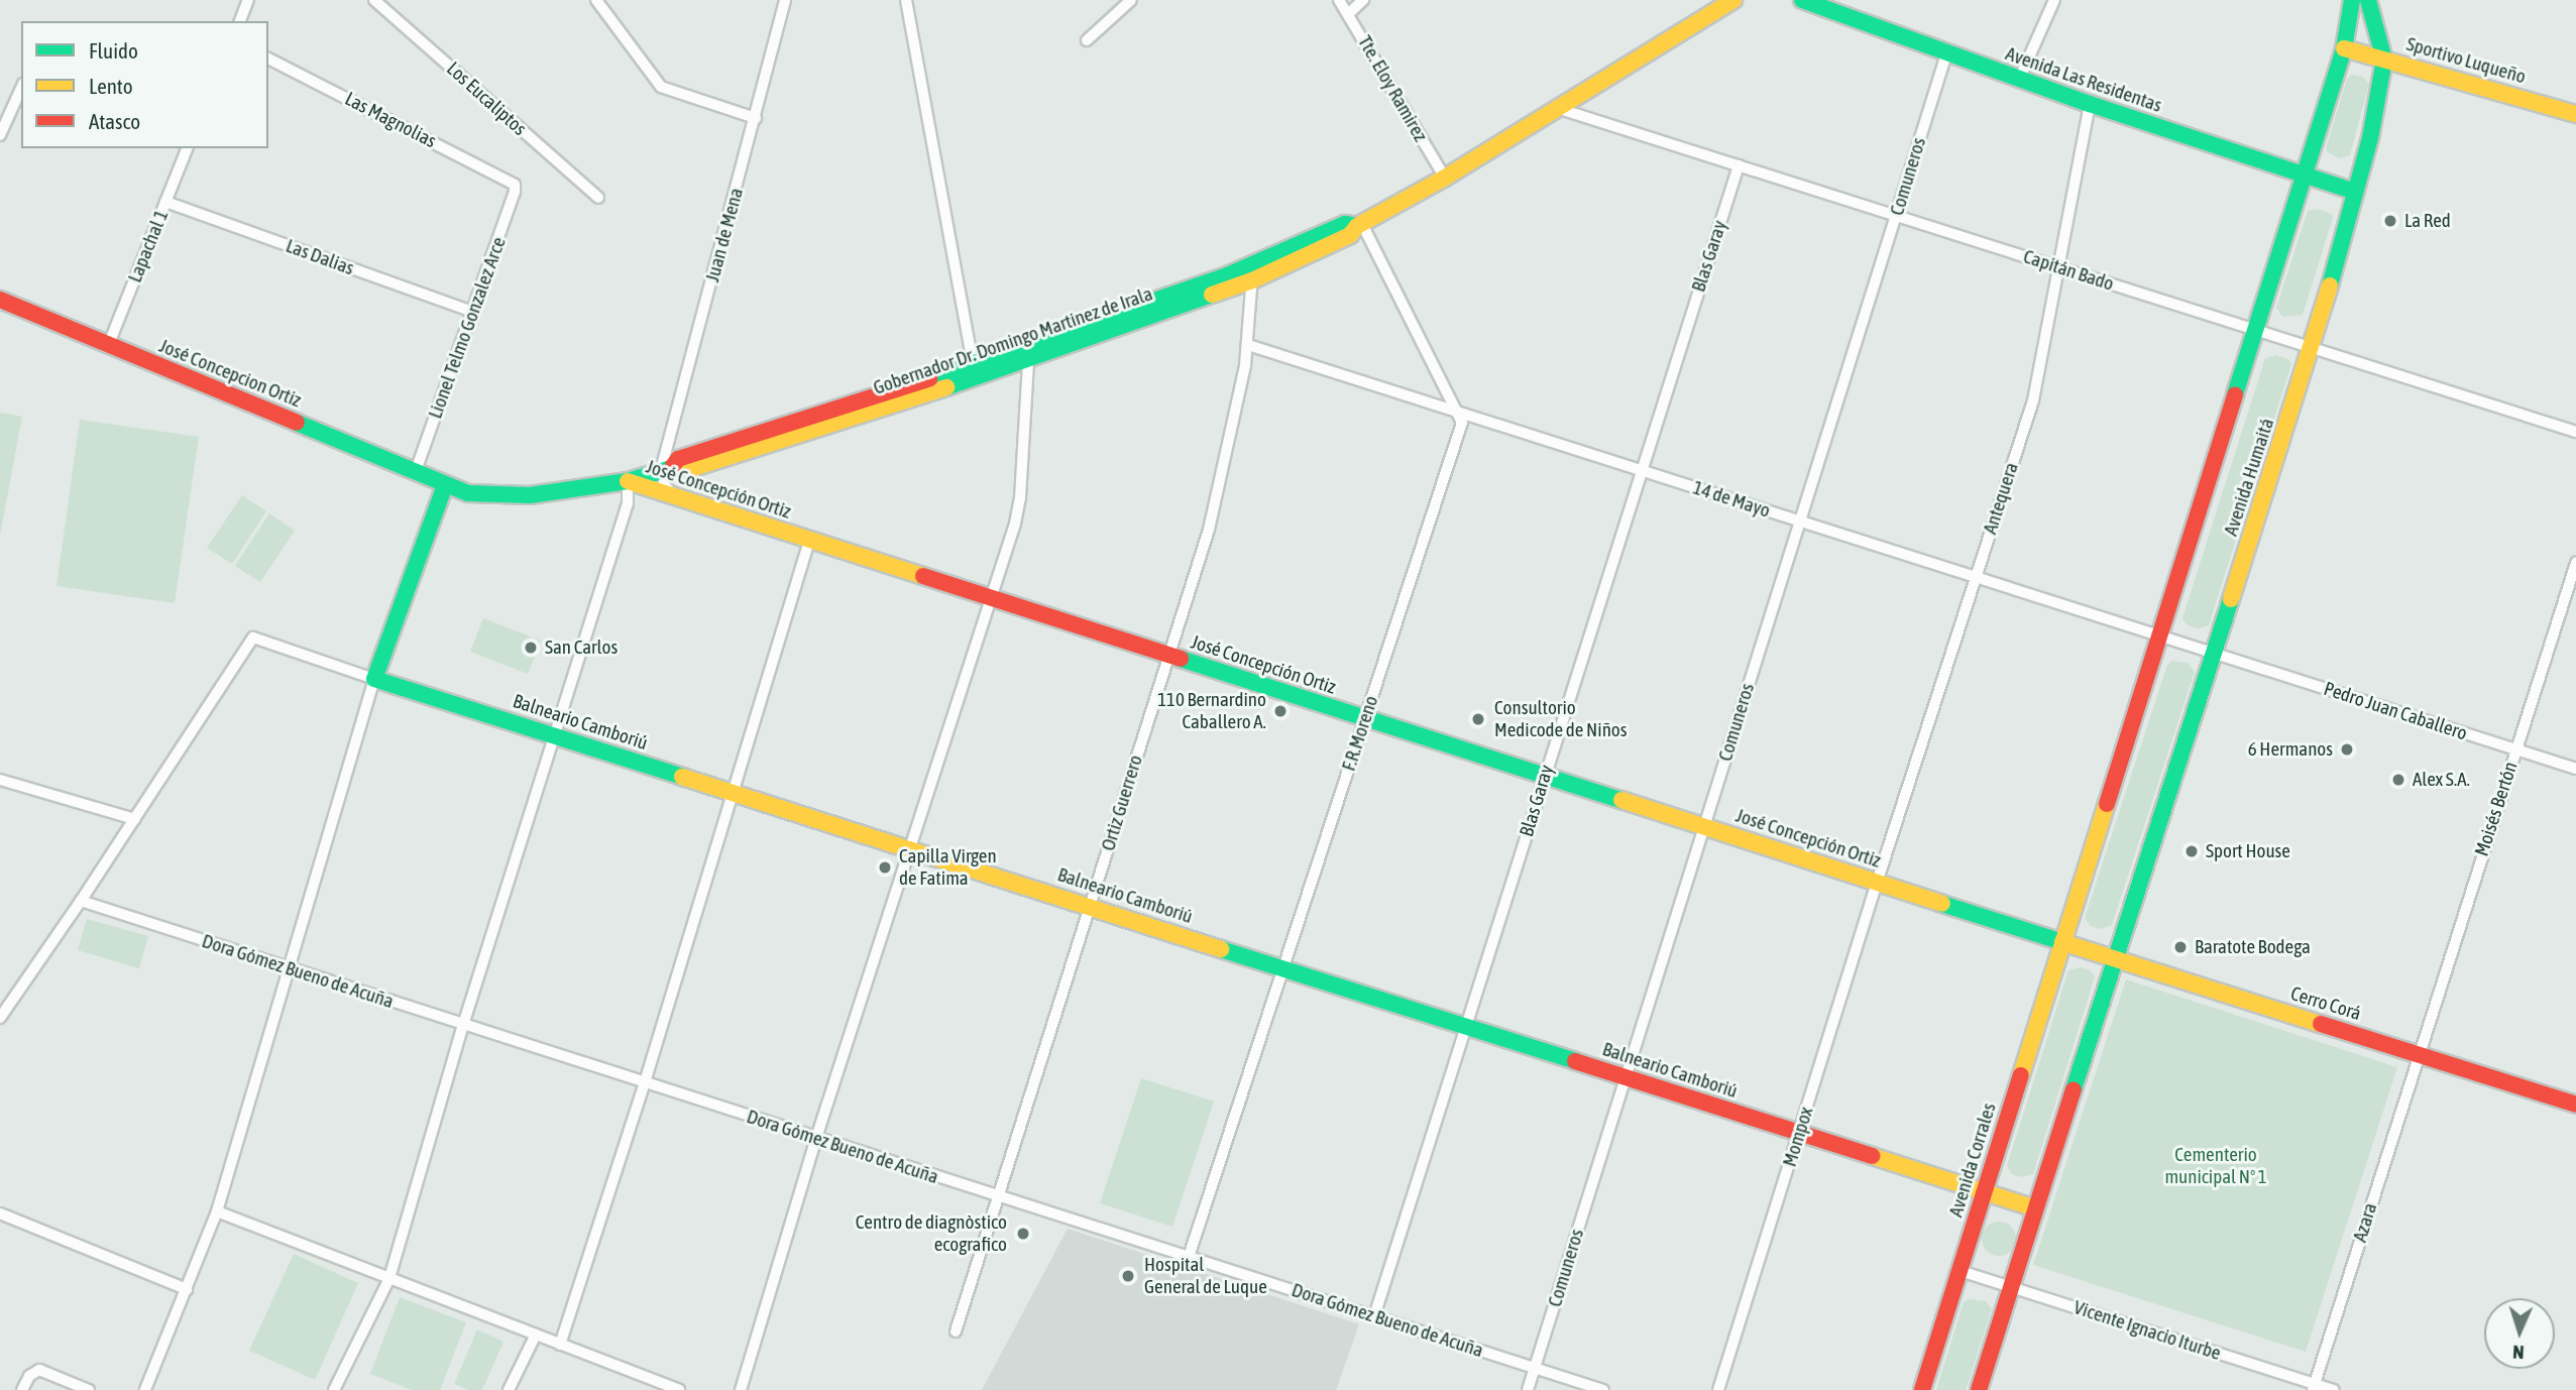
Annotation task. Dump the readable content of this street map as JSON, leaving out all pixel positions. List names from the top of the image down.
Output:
{
  "streets": {
    "street": [
      "Sportivo Luqueño",
      "Avenida Las Residentas",
      "Tte. Eloy Ramirez",
      "Los Eucaliptos",
      "Las Magnolias",
      "Comuneros",
      "Juan de Mena",
      "Lapachal 1",
      "Blas Garay",
      "Las Dalias",
      "Capitán Bado",
      "Lionel Telmo Gonzalez Arce",
      "Gobernador Dr. Domingo Martinez de Irala",
      "José Concepcion Ortiz",
      "Avenida Humaitá",
      "José Concepción Ortiz",
      "Antequera",
      "14 de Mayo",
      "Pedro Juan Caballero",
      "Balneario Camboriú",
      "F.R.Moreno",
      "Ortiz Guerrero",
      "Moisés Bertón",
      "Dora Gómez Bueno de Acuña",
      "Cerro Corá",
      "Mompox",
      "Avenida Corrales",
      "Azara",
      "Vicente Ignacio Iturbe"
    ]
  },
  "crossings": [
    ["Sportivo Luqueño", "Avenida Humaitá"],
    ["Avenida Las Residentas", "Comuneros"],
    ["Avenida Las Residentas", "Avenida Humaitá"],
    ["Avenida Las Residentas", "Antequera"],
    ["Tte. Eloy Ramirez", "Gobernador Dr. Domingo Martinez de Irala"],
    ["Las Magnolias", "Lionel Telmo Gonzalez Arce"],
    ["Comuneros", "Capitán Bado"],
    ["Comuneros", "José Concepción Ortiz"],
    ["Comuneros", "14 de Mayo"],
    ["Comuneros", "Balneario Camboriú"],
    ["Comuneros", "Dora Gómez Bueno de Acuña"],
    ["Juan de Mena", "Gobernador Dr. Domingo Martinez de Irala"],
    ["Lapachal 1", "Las Dalias"],
    ["Lapachal 1", "José Concepcion Ortiz"],
    ["Blas Garay", "Capitán Bado"],
    ["Blas Garay", "José Concepción Ortiz"],
    ["Blas Garay", "14 de Mayo"],
    ["Blas Garay", "Balneario Camboriú"],
    ["Blas Garay", "Dora Gómez Bueno de Acuña"],
    ["Las Dalias", "Lionel Telmo Gonzalez Arce"],
    ["Capitán Bado", "Gobernador Dr. Domingo Martinez de Irala"],
    ["Capitán Bado", "Avenida Humaitá"],
    ["Capitán Bado", "Antequera"],
    ["Lionel Telmo Gonzalez Arce", "José Concepcion Ortiz"],
    ["Gobernador Dr. Domingo Martinez de Irala", "José Concepción Ortiz"],
    ["Gobernador Dr. Domingo Martinez de Irala", "Ortiz Guerrero"],
    ["José Concepcion Ortiz", "José Concepción Ortiz"],
    ["Avenida Humaitá", "José Concepción Ortiz"],
    ["Avenida Humaitá", "14 de Mayo"],
    ["Avenida Humaitá", "Pedro Juan Caballero"],
    ["Avenida Humaitá", "Cerro Corá"],
    ["Avenida Humaitá", "Avenida Corrales"],
    ["José Concepción Ortiz", "Antequera"],
    ["José Concepción Ortiz", "F.R.Moreno"],
    ["José Concepción Ortiz", "Ortiz Guerrero"],
    ["José Concepción Ortiz", "Cerro Corá"],
    ["José Concepción Ortiz", "Mompox"],
    ["José Concepción Ortiz", "Avenida Corrales"],
    ["Antequera", "14 de Mayo"],
    ["Antequera", "Mompox"],
    ["14 de Mayo", "Pedro Juan Caballero"],
    ["14 de Mayo", "F.R.Moreno"],
    ["14 de Mayo", "Ortiz Guerrero"],
    ["Pedro Juan Caballero", "Moisés Bertón"],
    ["Balneario Camboriú", "F.R.Moreno"],
    ["Balneario Camboriú", "Ortiz Guerrero"],
    ["Balneario Camboriú", "Mompox"],
    ["Balneario Camboriú", "Avenida Corrales"],
    ["F.R.Moreno", "Dora Gómez Bueno de Acuña"],
    ["Ortiz Guerrero", "Dora Gómez Bueno de Acuña"],
    ["Moisés Bertón", "Cerro Corá"],
    ["Moisés Bertón", "Azara"],
    ["Cerro Corá", "Avenida Corrales"],
    ["Cerro Corá", "Azara"],
    ["Avenida Corrales", "Vicente Ignacio Iturbe"],
    ["Azara", "Vicente Ignacio Iturbe"]
  ],
  "parks": ["Cementerio municipal Nº 1"],
  "places": [
    "La Red",
    "San Carlos",
    "110 Bernardino Caballero A.",
    "Consultorio Medicode de Niños",
    "6 Hermanos",
    "Alex S.A.",
    "Sport House",
    "Capilla Virgen de Fatima",
    "Baratote Bodega",
    "Centro de diagnòstico ecografico",
    "Hospital General de Luque"
  ],
  "legend": ["Fluido", "Lento", "Atasco"],
  "north": "bottom"
}
